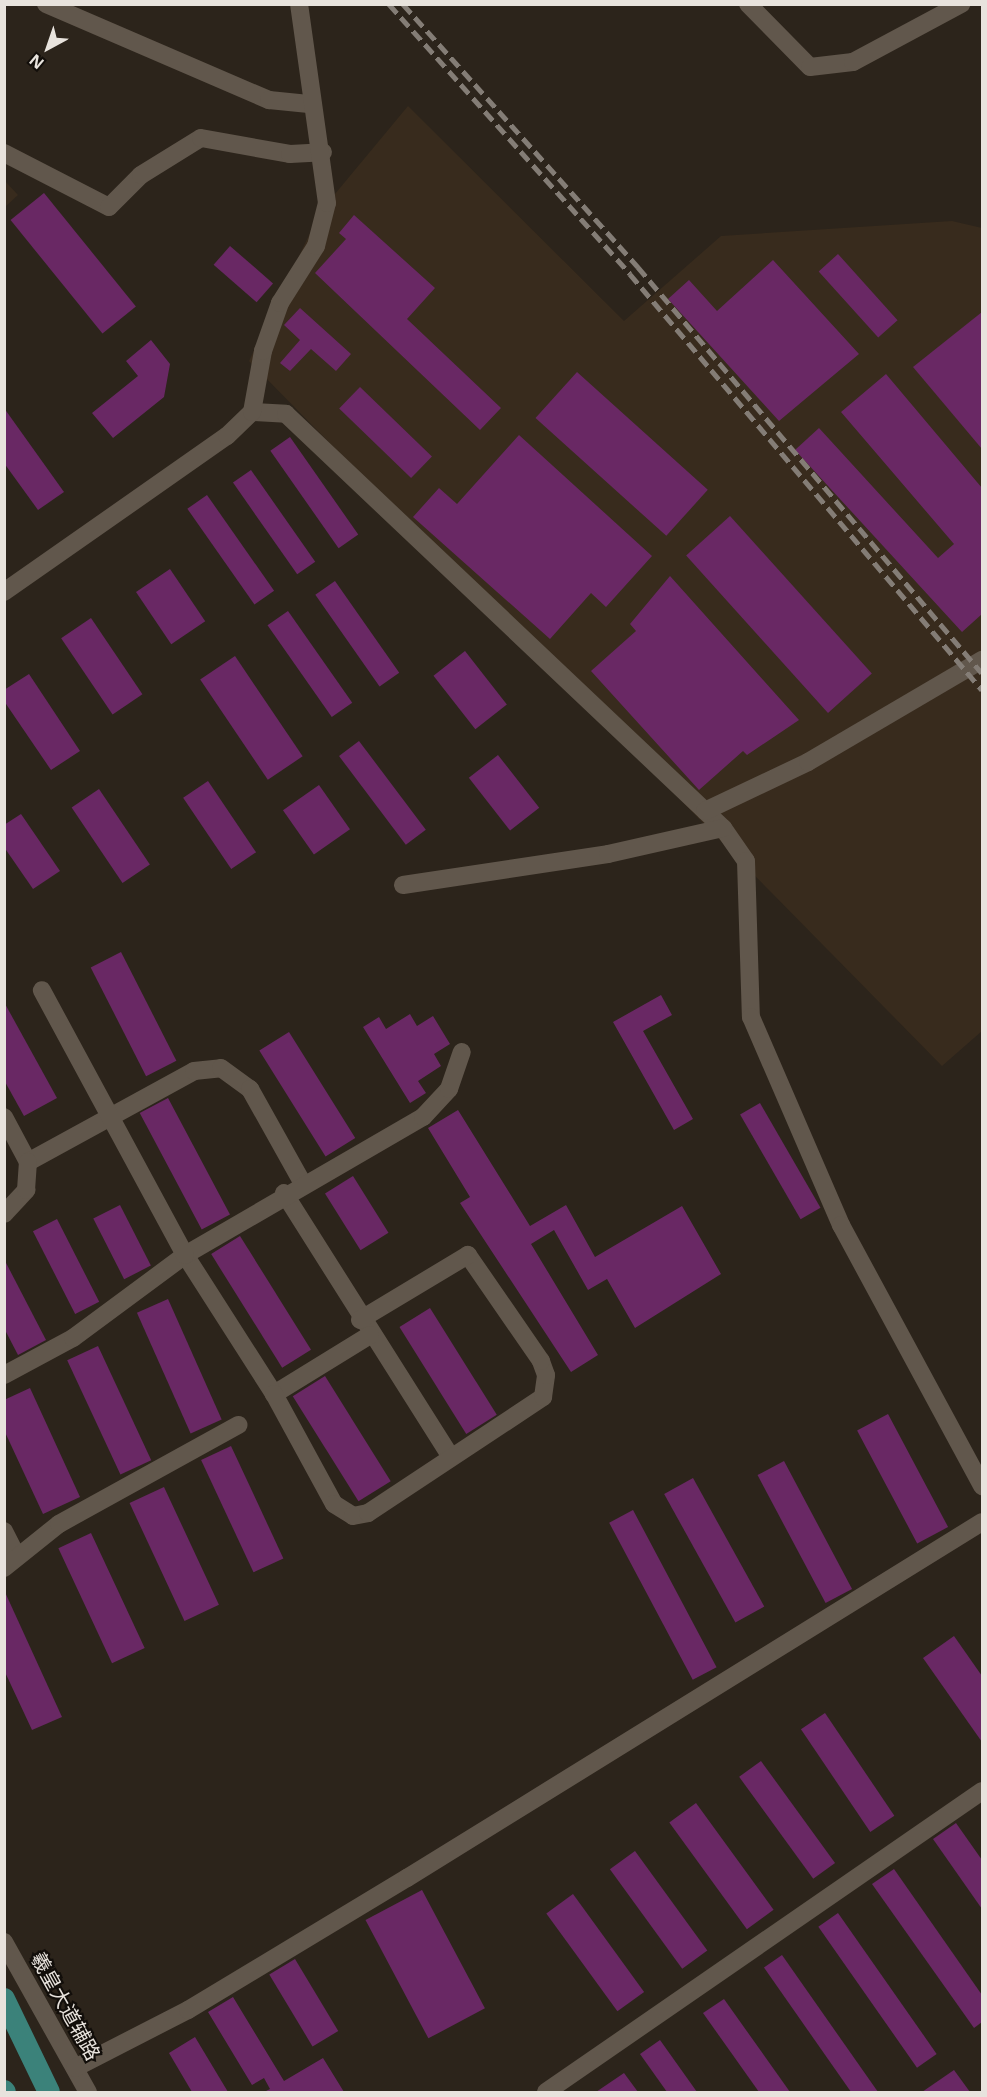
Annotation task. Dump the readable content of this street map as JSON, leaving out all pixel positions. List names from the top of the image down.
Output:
{
  "streets": {
    "street": ["羲皇大道辅路"]
  },
  "north": "bottom left"
}
